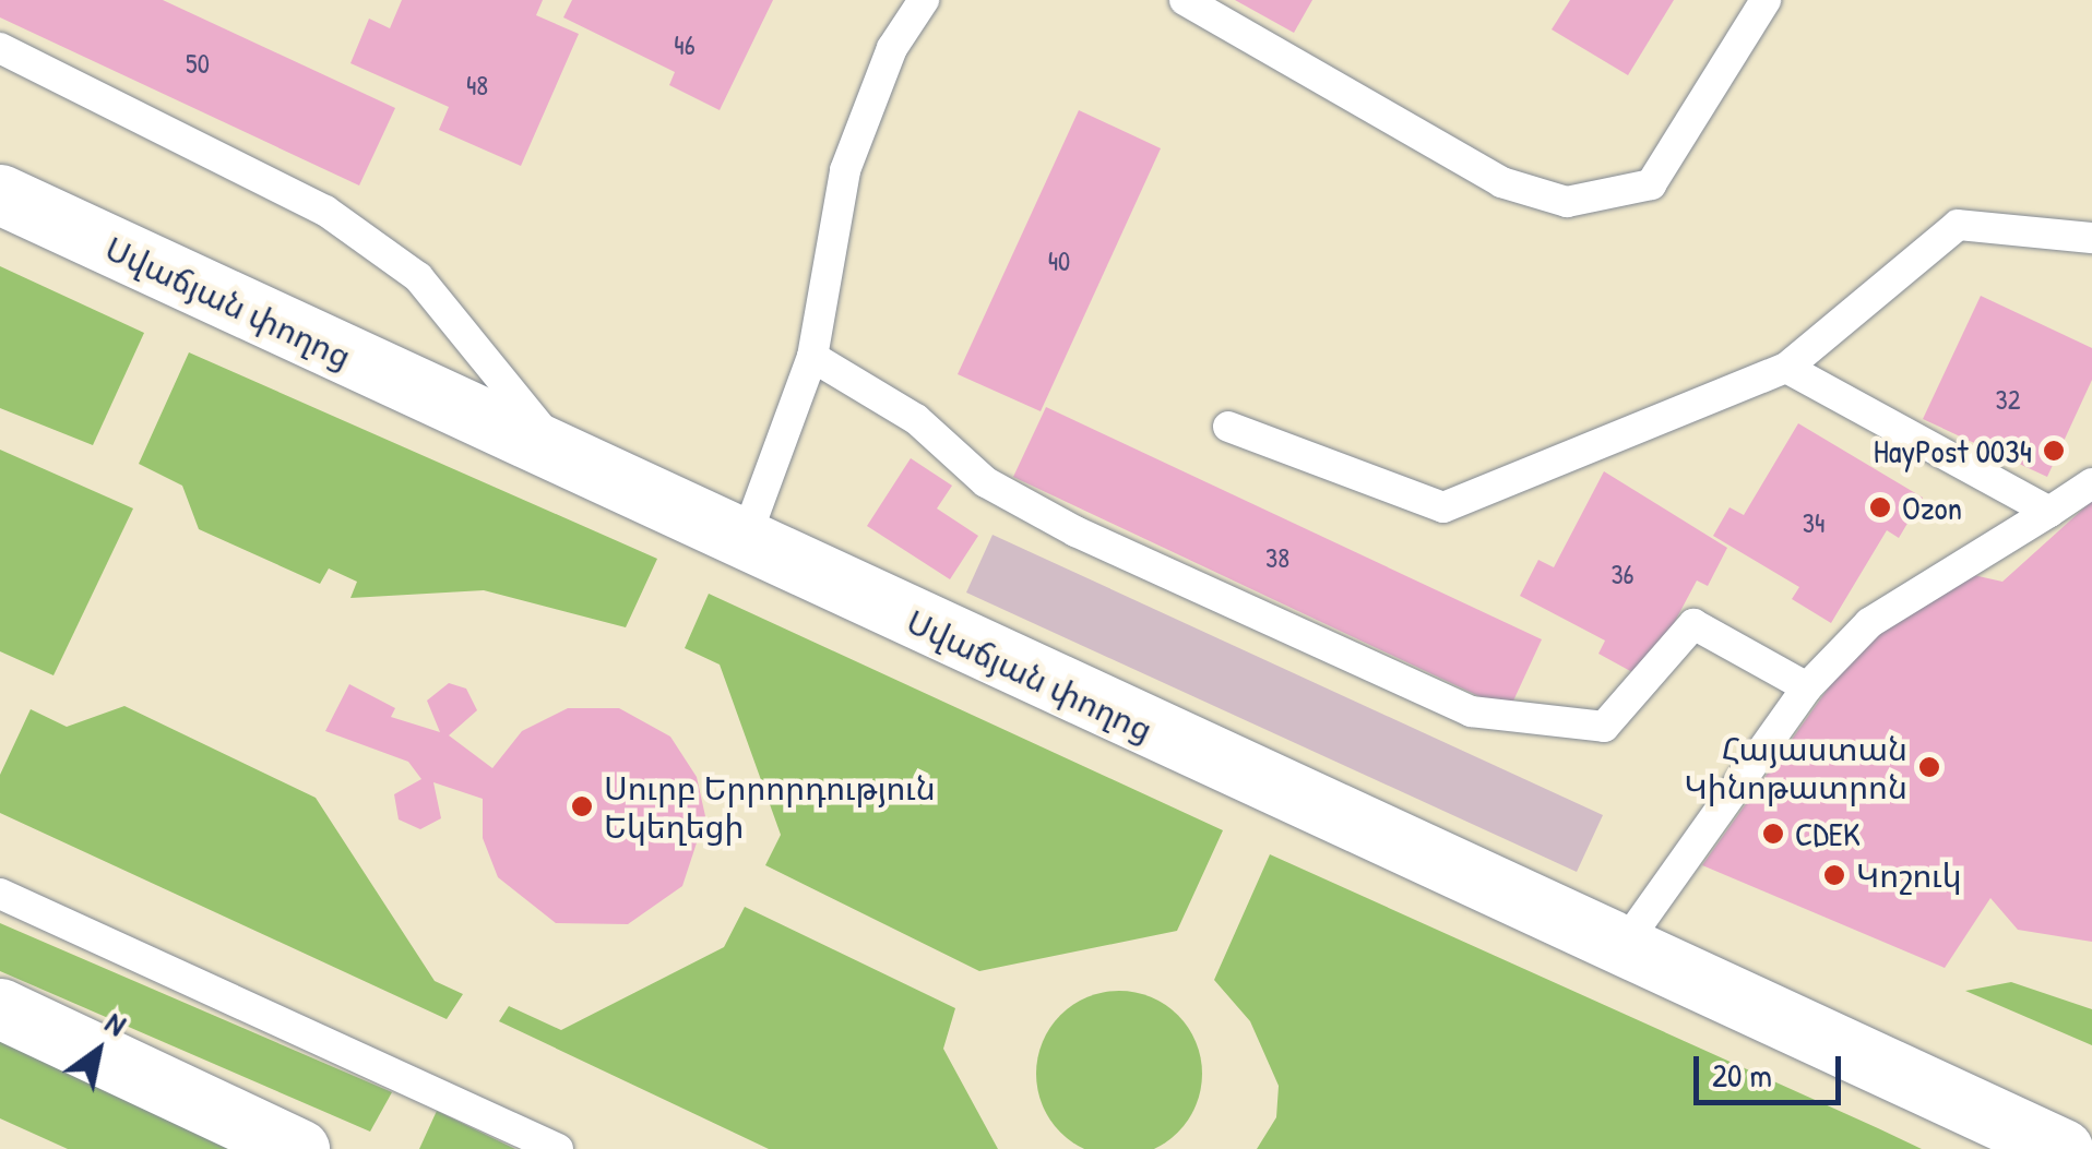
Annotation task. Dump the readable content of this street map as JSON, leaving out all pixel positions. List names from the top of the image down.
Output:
{
  "streets": {
    "street": ["Սվաճյան փողոց"]
  },
  "places": [
    "HayPost 0034",
    "Ozon",
    "Հայաստան Կինոթատրոն",
    "Սուրբ Երրորդություն Եկեղեցի",
    "CDEK",
    "Կոշուկ"
  ],
  "house_numbers": [
    "46",
    "50",
    "48",
    "40",
    "32",
    "34",
    "38",
    "36"
  ],
  "scale_bar": "20 m",
  "north": "top right"
}
